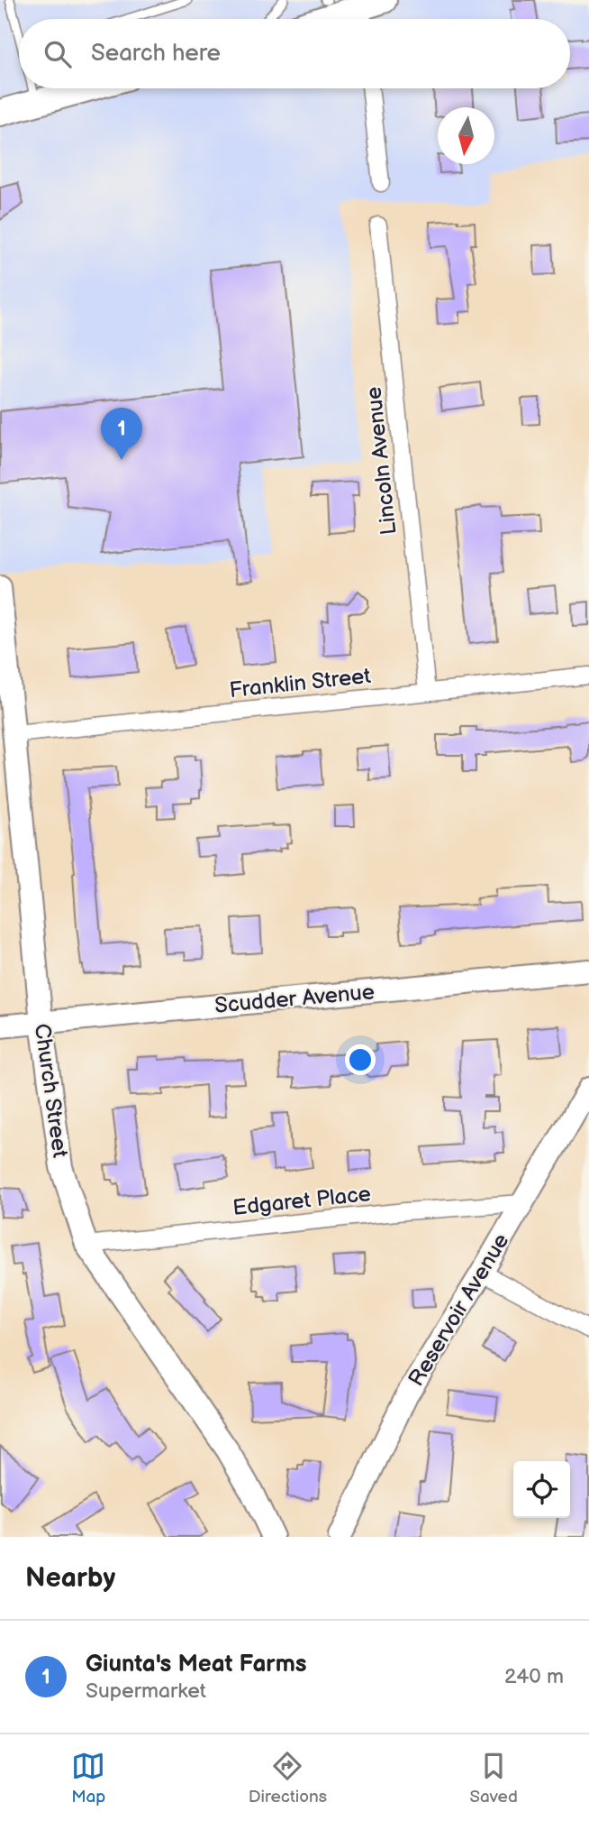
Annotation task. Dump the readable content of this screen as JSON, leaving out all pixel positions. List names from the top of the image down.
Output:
{
  "streets": {
    "street": [
      "Lincoln Avenue",
      "Franklin Street",
      "Scudder Avenue",
      "Church Street",
      "Edgaret Place",
      "Reservoir Avenue"
    ]
  },
  "crossings": [
    ["Lincoln Avenue", "Franklin Street"],
    ["Franklin Street", "Church Street"],
    ["Scudder Avenue", "Church Street"],
    ["Church Street", "Edgaret Place"],
    ["Edgaret Place", "Reservoir Avenue"]
  ],
  "north": "bottom",
  "page": {
    "search": "Search here",
    "pins": "1",
    "heading": "Nearby",
    "list": [
      {
        "mark": "1",
        "name": "Giunta's Meat Farms",
        "note": "Supermarket",
        "value": "240 m"
      }
    ],
    "nav": ["Map", "Directions", "Saved"]
  }
}
